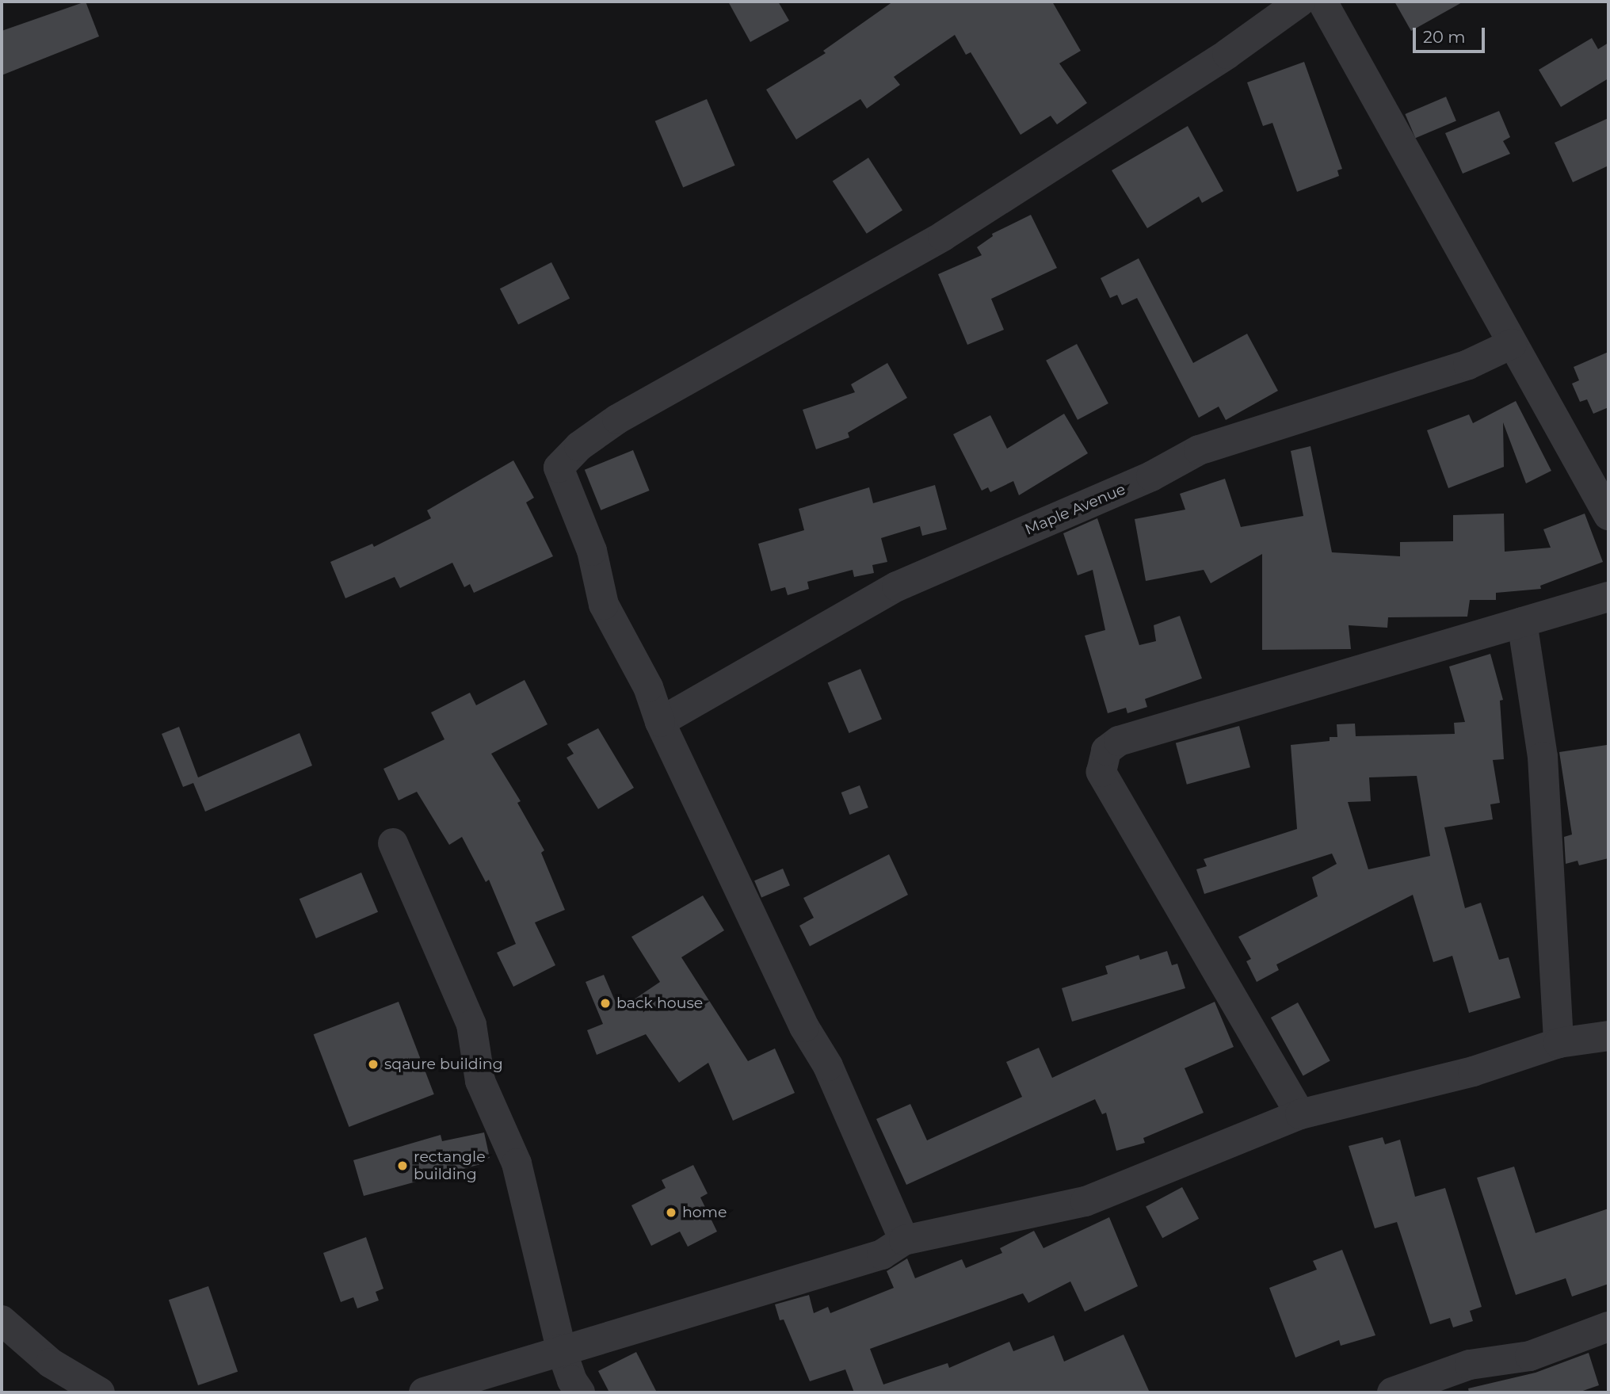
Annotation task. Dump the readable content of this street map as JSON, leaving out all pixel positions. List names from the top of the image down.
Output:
{
  "streets": {
    "street": ["Maple Avenue"]
  },
  "places": [
    "back house",
    "sqaure building",
    "rectangle building",
    "home"
  ],
  "scale_bar": "20 m"
}
